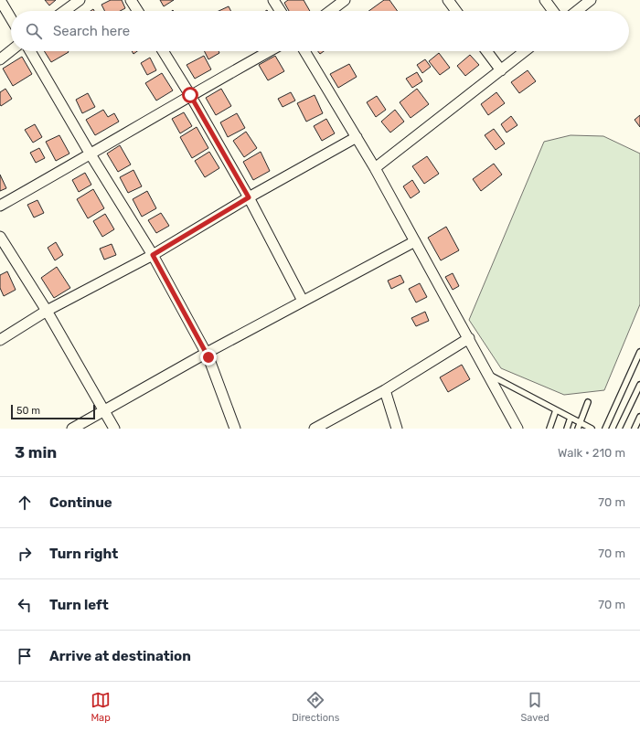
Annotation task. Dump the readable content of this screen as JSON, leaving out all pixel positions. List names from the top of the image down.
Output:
{
  "scale_bar": "50 m",
  "page": {
    "search": "Search here",
    "scale": "50 m",
    "heading": ["3 min", "Walk · 210 m"],
    "list": [
      ["Continue", "70 m"],
      ["Turn right", "70 m"],
      ["Turn left", "70 m"],
      "Arrive at destination"
    ],
    "nav": ["Map", "Directions", "Saved"]
  }
}
